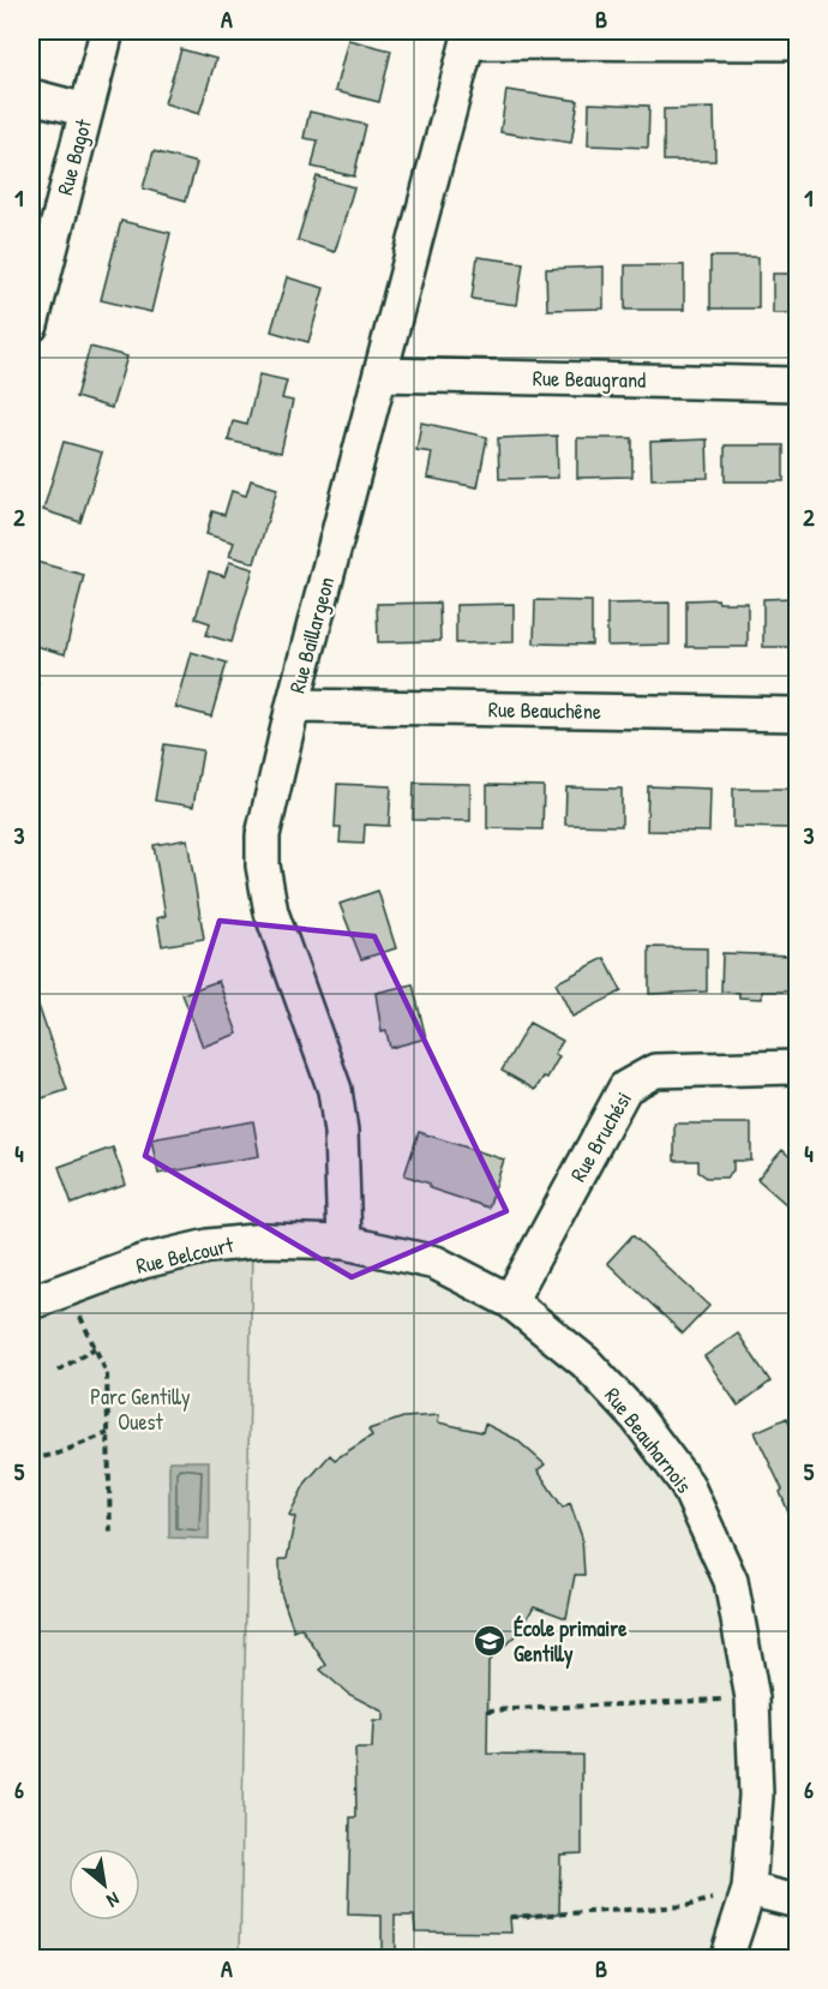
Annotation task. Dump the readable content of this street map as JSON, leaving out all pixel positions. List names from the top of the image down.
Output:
{
  "streets": {
    "street": [
      "Rue Bagot",
      "Rue Beaugrand",
      "Rue Baillargeon",
      "Rue Beauchêne",
      "Rue Bruchési",
      "Rue Belcourt",
      "Rue Beauharnois"
    ]
  },
  "crossings": [
    ["Rue Beaugrand", "Rue Baillargeon"],
    ["Rue Baillargeon", "Rue Beauchêne"],
    ["Rue Baillargeon", "Rue Belcourt"],
    ["Rue Baillargeon", "Rue Beauharnois"],
    ["Rue Bruchési", "Rue Beauharnois"],
    ["Rue Belcourt", "Rue Beauharnois"]
  ],
  "parks": ["Parc Gentilly Ouest"],
  "places": {
    "school or university": ["École primaire Gentilly"]
  },
  "north": "bottom right",
  "grid": {
    "columns": ["A", "B"],
    "rows": [
      "1",
      "2",
      "3",
      "4",
      "5",
      "6"
    ]
  }
}
